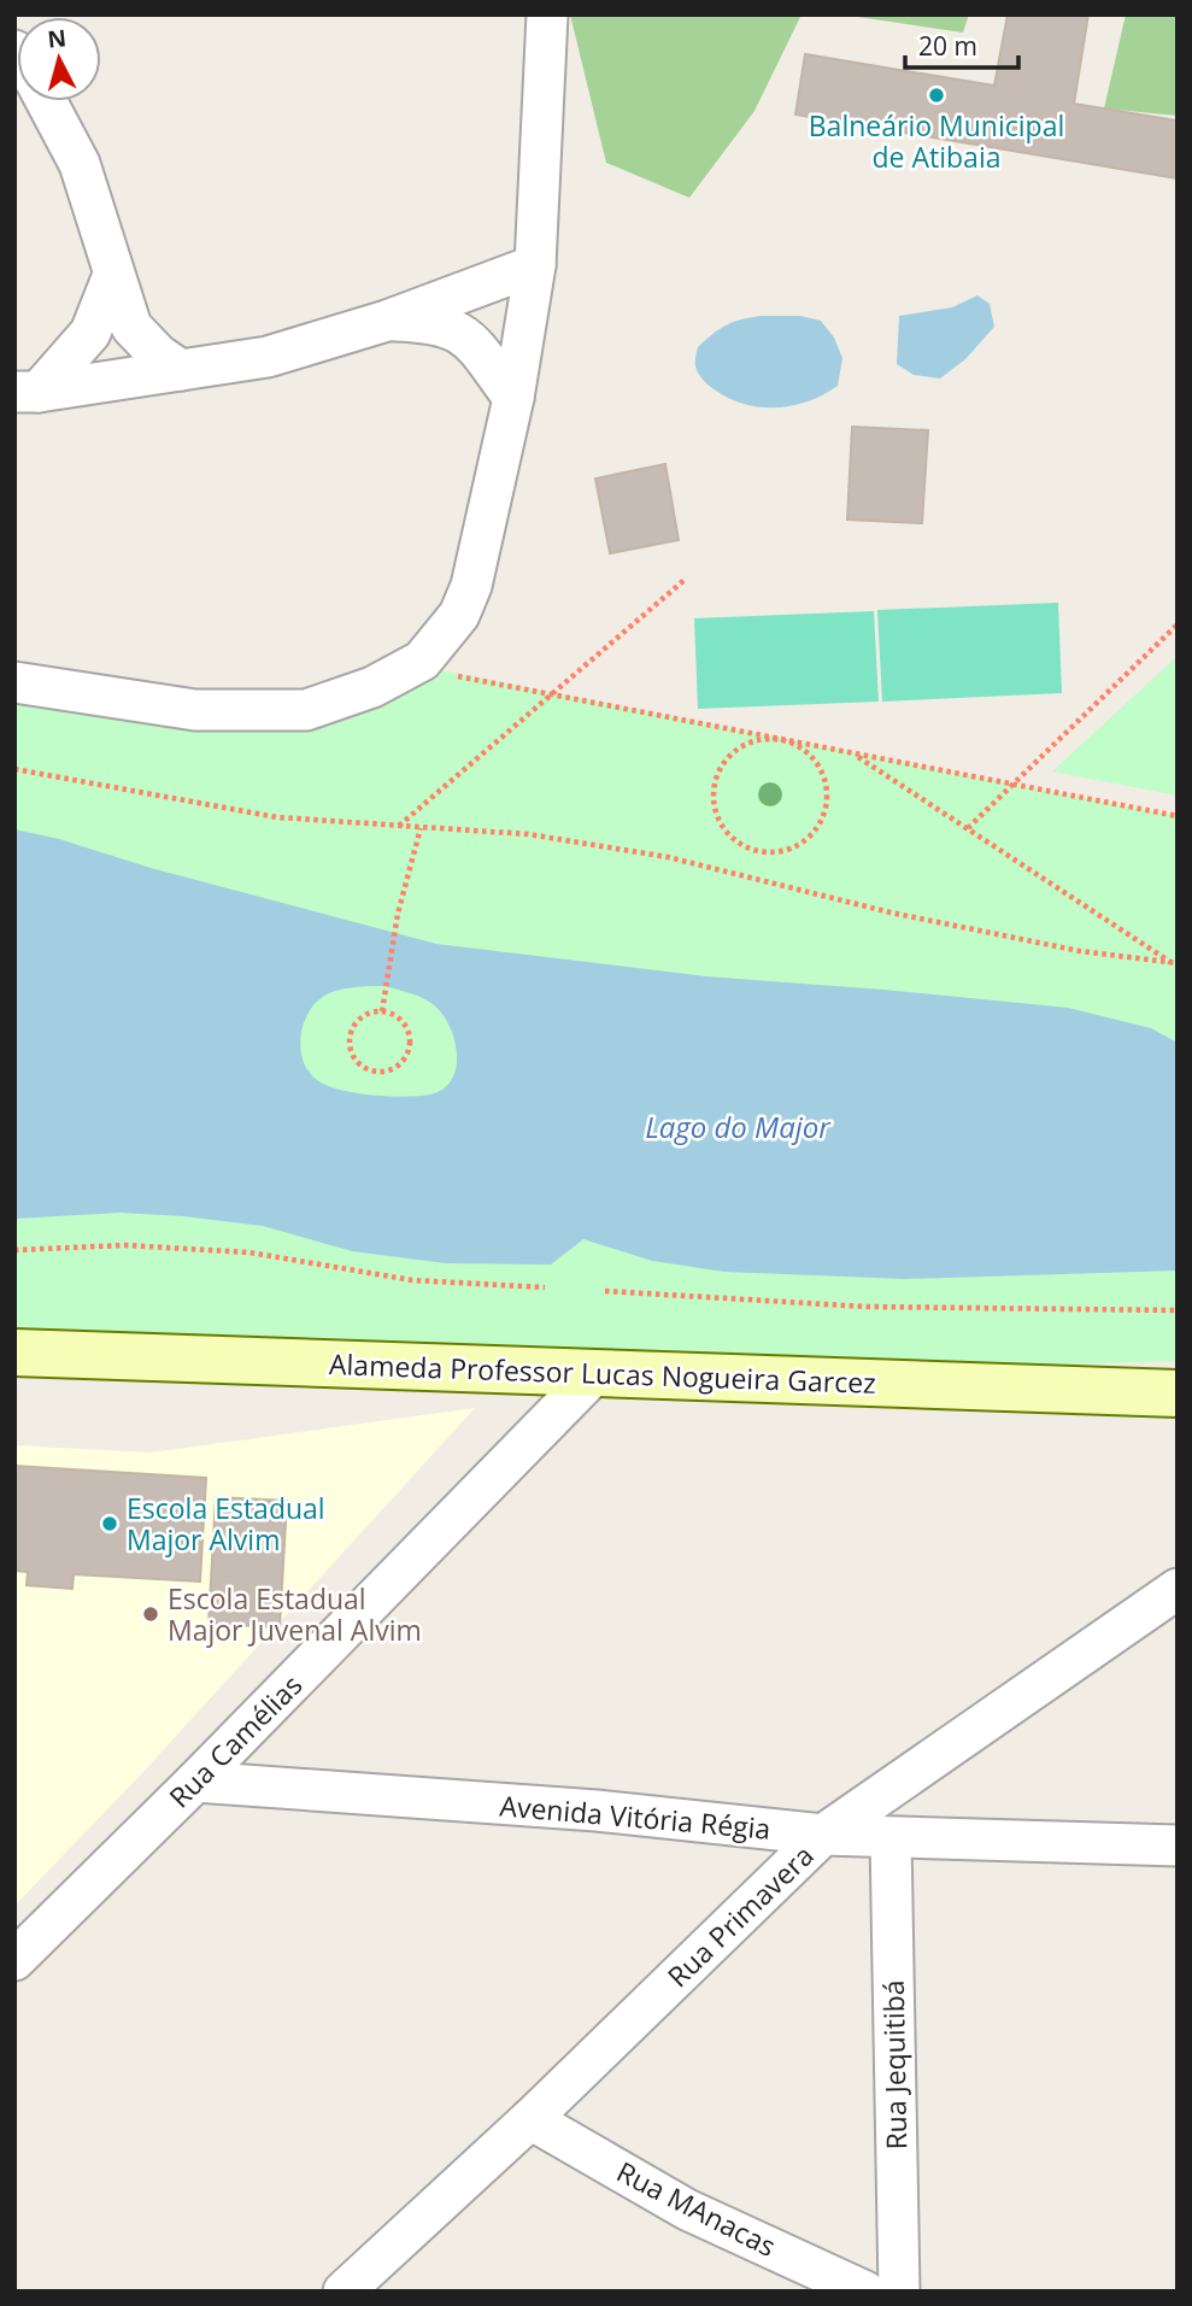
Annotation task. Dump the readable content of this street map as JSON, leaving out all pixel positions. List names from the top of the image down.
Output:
{
  "streets": {
    "main road": ["Alameda Professor Lucas Nogueira Garcez"],
    "street": [
      "Rua Camélias",
      "Avenida Vitória Régia",
      "Rua Primavera",
      "Rua Jequitibá",
      "Rua MAnacas"
    ]
  },
  "crossings": [
    ["Alameda Professor Lucas Nogueira Garcez", "Rua Camélias"],
    ["Rua Camélias", "Avenida Vitória Régia"],
    ["Avenida Vitória Régia", "Rua Primavera"],
    ["Avenida Vitória Régia", "Rua Jequitibá"],
    ["Rua Primavera", "Rua MAnacas"]
  ],
  "water": ["Lago do Major"],
  "places": ["Balneário Municipal de Atibaia", "Escola Estadual Major Alvim", "Escola Estadual Major Juvenal Alvim"],
  "scale_bar": "20 m",
  "north": "top"
}
